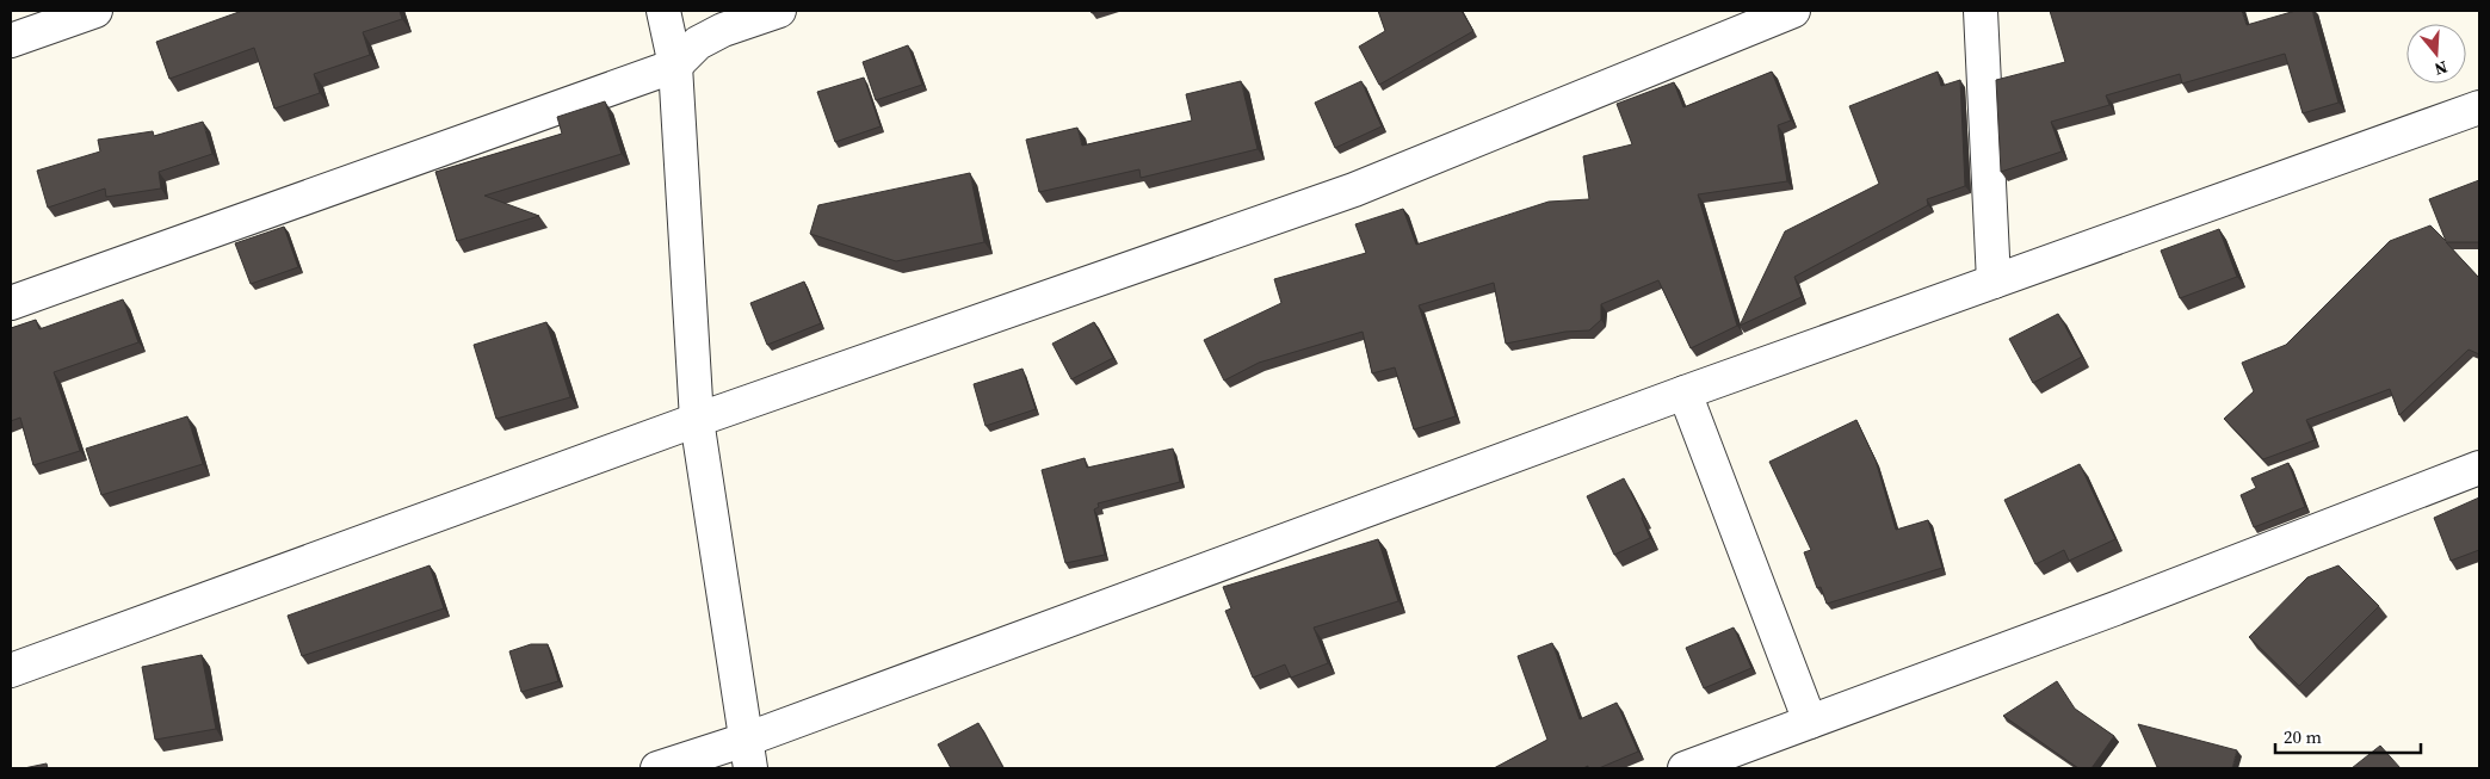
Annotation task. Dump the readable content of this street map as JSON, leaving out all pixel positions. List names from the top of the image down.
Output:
{
  "scale_bar": "20 m",
  "north": "bottom"
}
